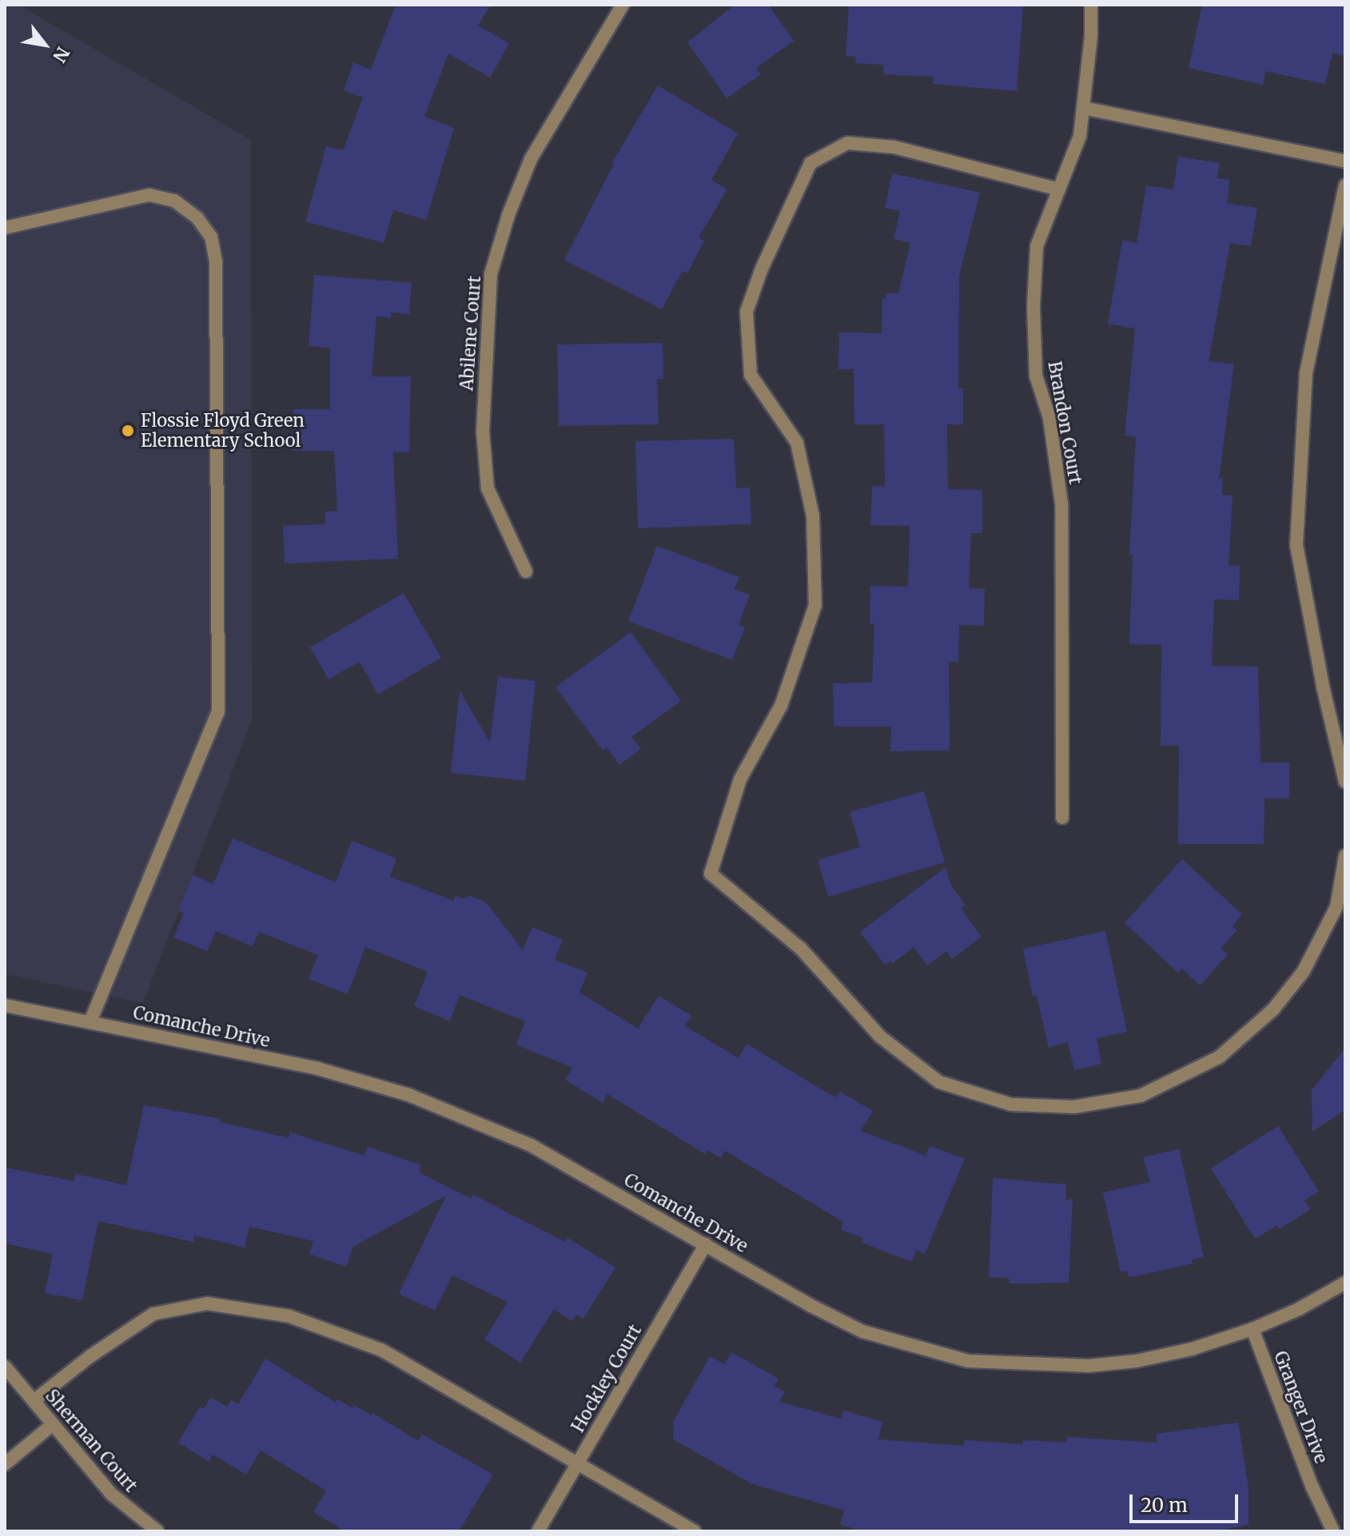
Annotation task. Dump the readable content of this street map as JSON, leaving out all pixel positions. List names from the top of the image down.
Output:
{
  "streets": {
    "street": [
      "Abilene Court",
      "Brandon Court",
      "Comanche Drive",
      "Hockley Court",
      "Granger Drive",
      "Sherman Court"
    ]
  },
  "crossings": [
    ["Comanche Drive", "Hockley Court"],
    ["Comanche Drive", "Granger Drive"]
  ],
  "places": ["Flossie Floyd Green Elementary School"],
  "scale_bar": "20 m",
  "north": "bottom right"
}
